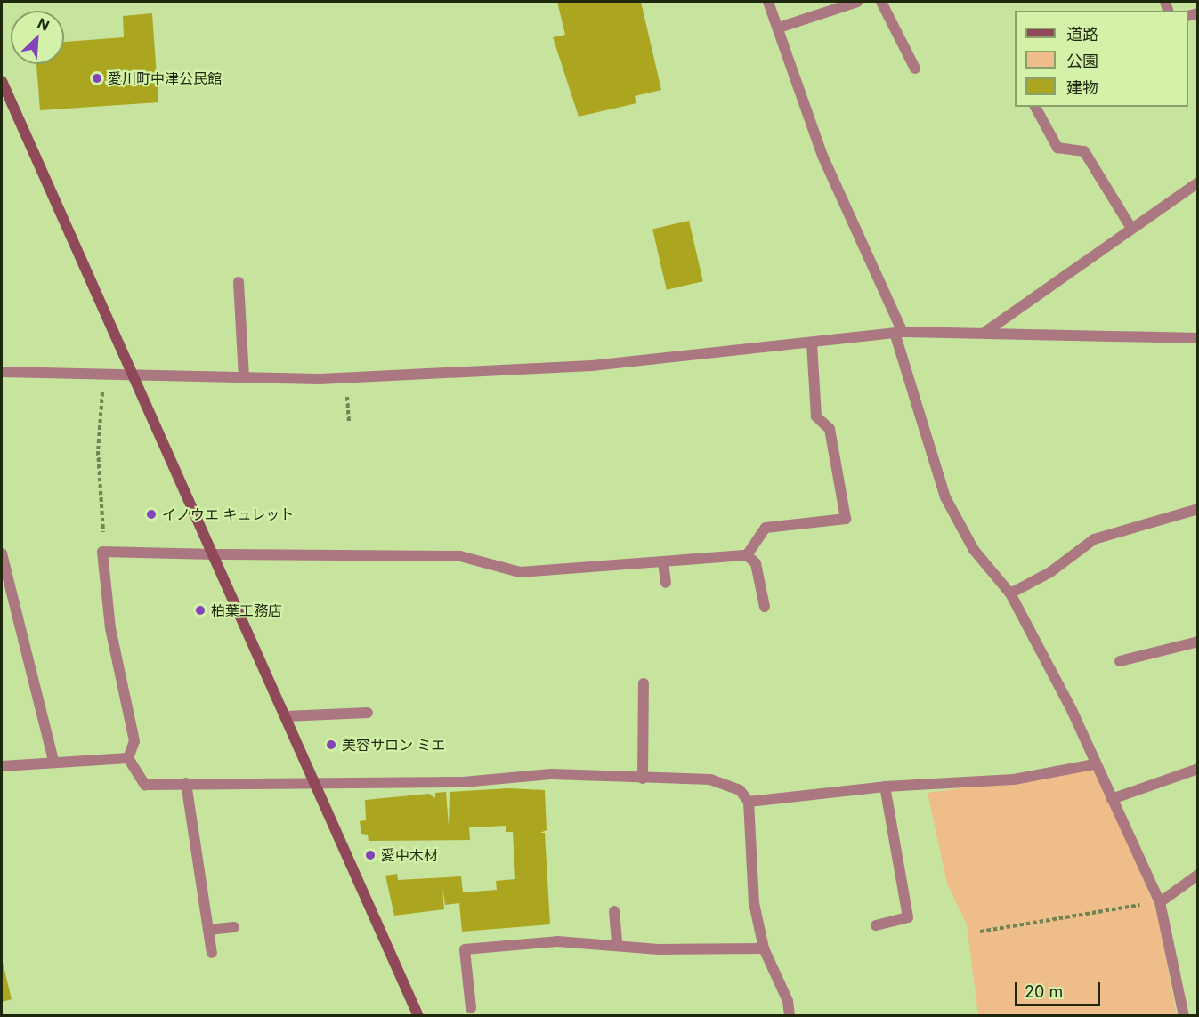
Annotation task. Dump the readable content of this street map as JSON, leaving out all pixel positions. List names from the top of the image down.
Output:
{
  "places": [
    "愛川町中津公民館",
    "イノウエ キュレット",
    "柏葉工務店",
    "美容サロン ミエ",
    "愛中木材"
  ],
  "legend": ["道路", "公園", "建物"],
  "scale_bar": "20 m",
  "north": "top right"
}
